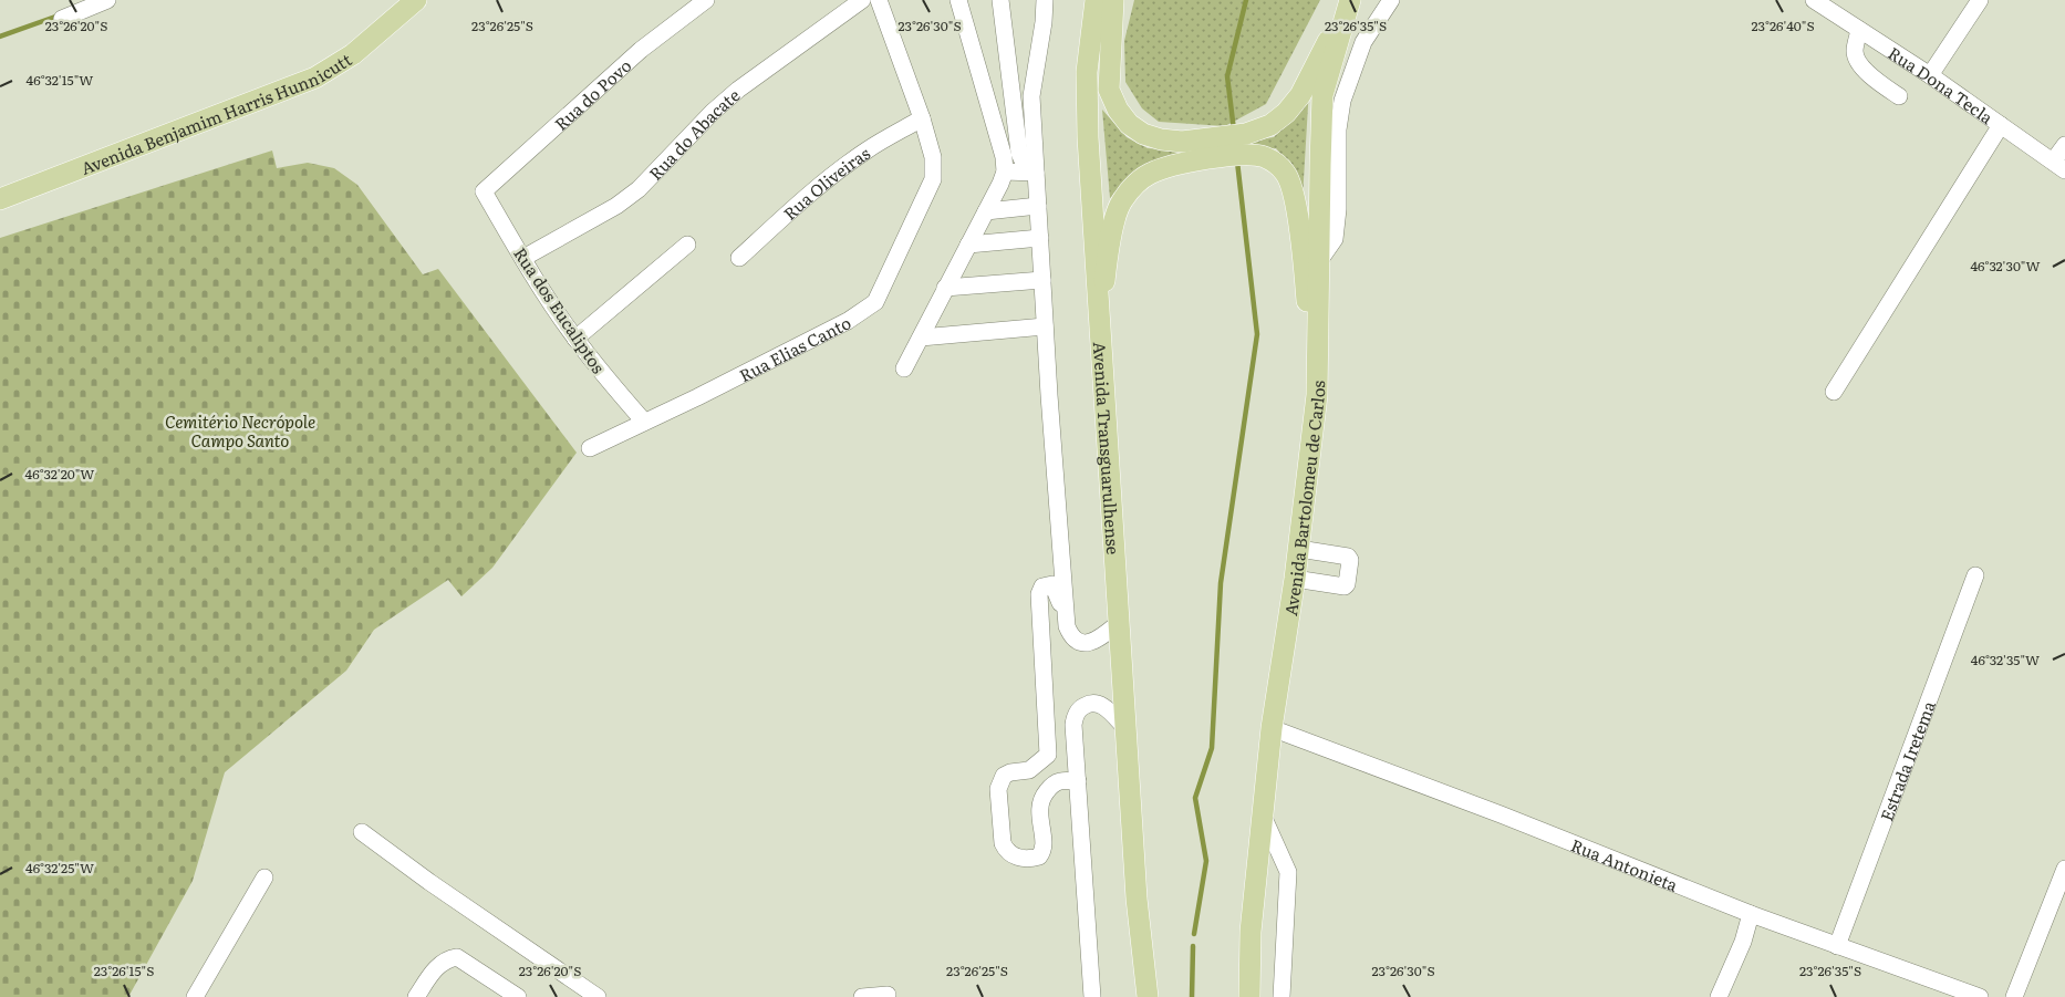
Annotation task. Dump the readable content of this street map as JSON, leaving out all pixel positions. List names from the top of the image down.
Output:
{
  "streets": {
    "main road": ["Avenida Benjamim Harris Hunnicutt", "Avenida Transguarulhense", "Avenida Bartolomeu de Carlos"],
    "street": [
      "Rua Dona Tecla",
      "Rua do Povo",
      "Rua do Abacate",
      "Rua Oliveiras",
      "Rua dos Eucaliptos",
      "Rua Elias Canto",
      "Estrada Iretema",
      "Rua Antonieta"
    ]
  },
  "crossings": [
    ["Rua do Povo", "Rua dos Eucaliptos"],
    ["Rua do Abacate", "Rua dos Eucaliptos"],
    ["Rua Oliveiras", "Rua Elias Canto"],
    ["Rua dos Eucaliptos", "Rua Elias Canto"],
    ["Avenida Bartolomeu de Carlos", "Rua Antonieta"],
    ["Estrada Iretema", "Rua Antonieta"]
  ],
  "parks": ["Cemitério Necrópole Campo Santo"],
  "coordinates": [
    "23°26'20\"S",
    "23°26'25\"S",
    "23°26'40\"S",
    "23°26'30\"S",
    "23°26'35\"S",
    "46°32'15\"W",
    "46°32'30\"W",
    "46°32'20\"W",
    "46°32'35\"W",
    "46°32'25\"W",
    "23°26'15\"S"
  ]
}
